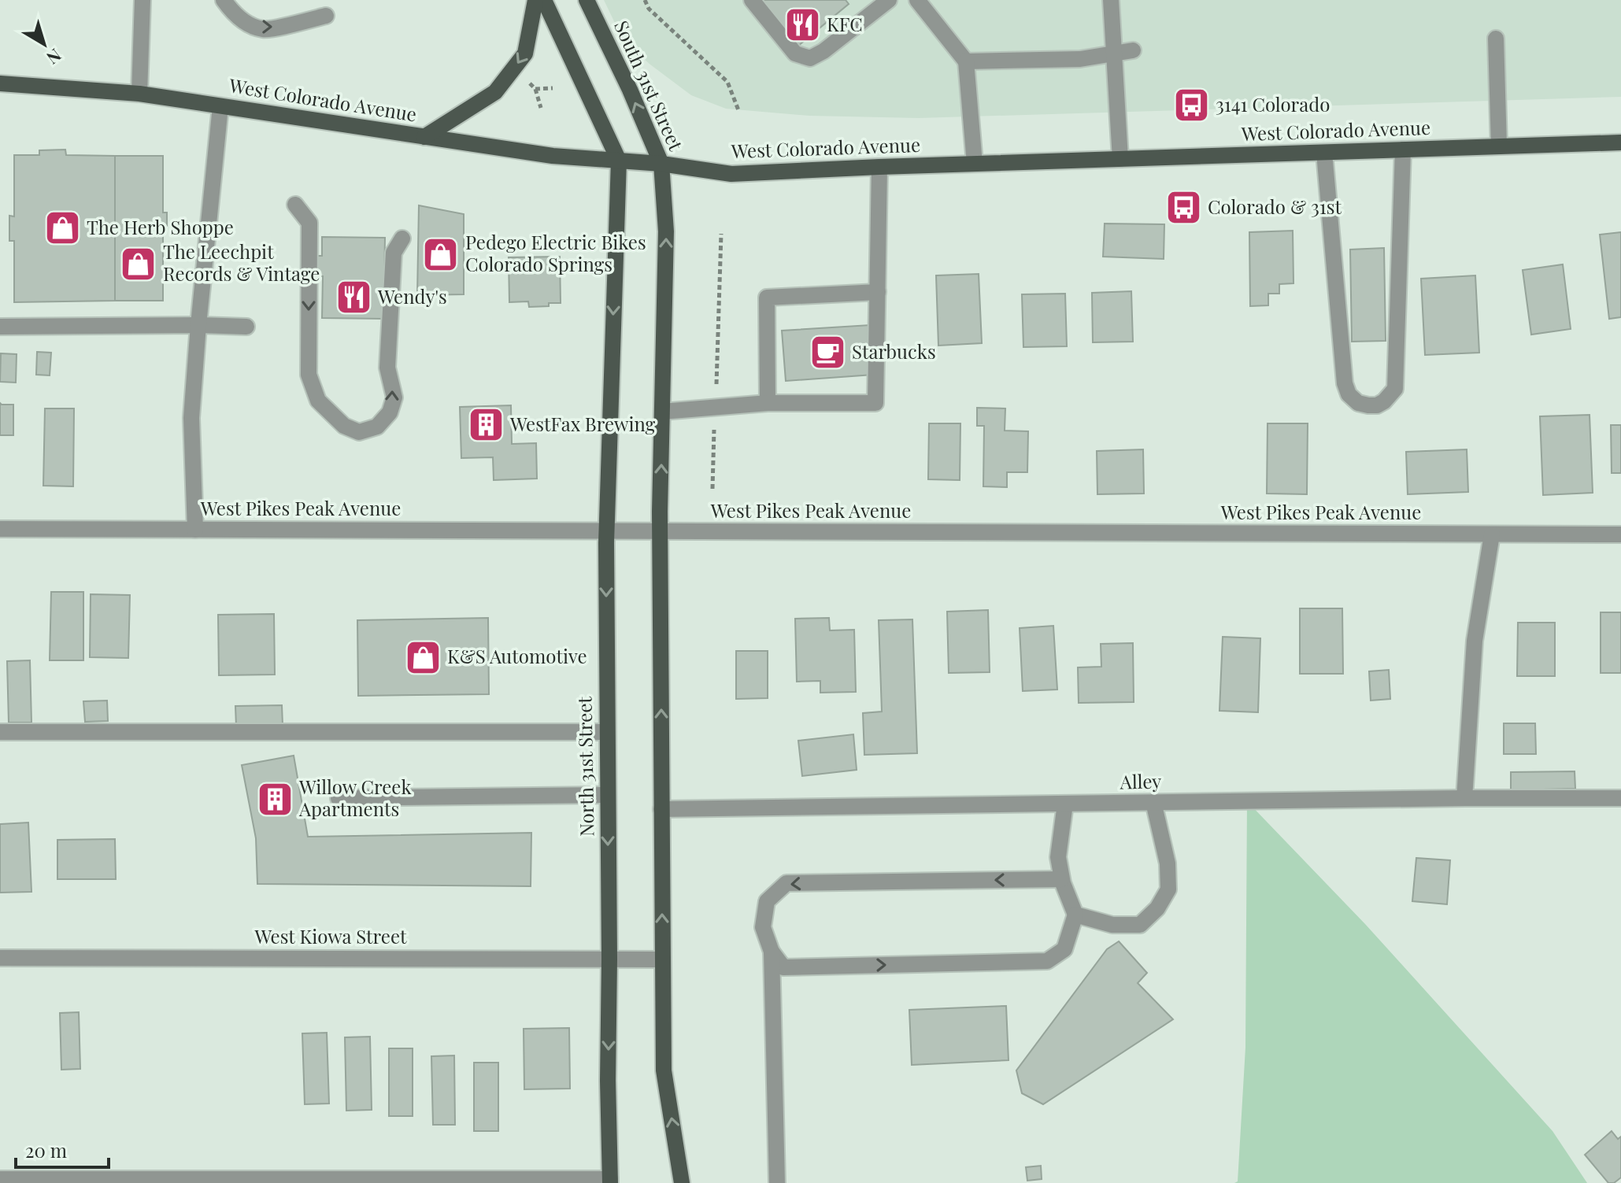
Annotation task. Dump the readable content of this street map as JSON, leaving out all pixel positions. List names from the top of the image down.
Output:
{
  "streets": {
    "main road": ["South 31st Street", "West Colorado Avenue", "North 31st Street"],
    "street": ["West Pikes Peak Avenue", "Alley", "West Kiowa Street"]
  },
  "crossings": [
    ["South 31st Street", "West Colorado Avenue"],
    ["South 31st Street", "West Pikes Peak Avenue"],
    ["West Colorado Avenue", "North 31st Street"],
    ["West Pikes Peak Avenue", "North 31st Street"],
    ["North 31st Street", "West Kiowa Street"]
  ],
  "one_way": ["South 31st Street"],
  "places": {
    "restaurant": ["KFC", "Wendy's"],
    "bus stop": ["3141 Colorado", "Colorado & 31st"],
    "shop": [
      "The Herb Shoppe",
      "Pedego Electric Bikes Colorado Springs",
      "The Leechpit Records & Vintage",
      "K&S Automotive"
    ],
    "cafe": ["Starbucks"],
    "building": ["WestFax Brewing", "Willow Creek Apartments"]
  },
  "scale_bar": "20 m",
  "north": "bottom right"
}
